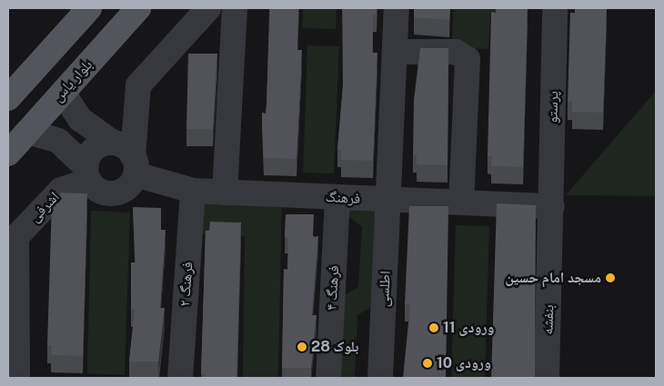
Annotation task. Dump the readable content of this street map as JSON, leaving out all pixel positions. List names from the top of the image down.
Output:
{
  "streets": {
    "main road": ["بلوار یاس"],
    "street": [
      "پرستو",
      "فرهنگ",
      "اشرفی",
      "فرهنگ ۲",
      "فرهنگ ۴",
      "اطلسی",
      "بنفشه"
    ]
  },
  "crossings": [
    ["پرستو", "فرهنگ"],
    ["پرستو", "بنفشه"],
    ["فرهنگ", "فرهنگ ۲"],
    ["فرهنگ", "فرهنگ ۴"],
    ["فرهنگ", "اطلسی"],
    ["فرهنگ", "بنفشه"]
  ],
  "places": [
    "مسجد امام حسین",
    "ورودی 11",
    "بلوک 28",
    "ورودی 10"
  ]
}
